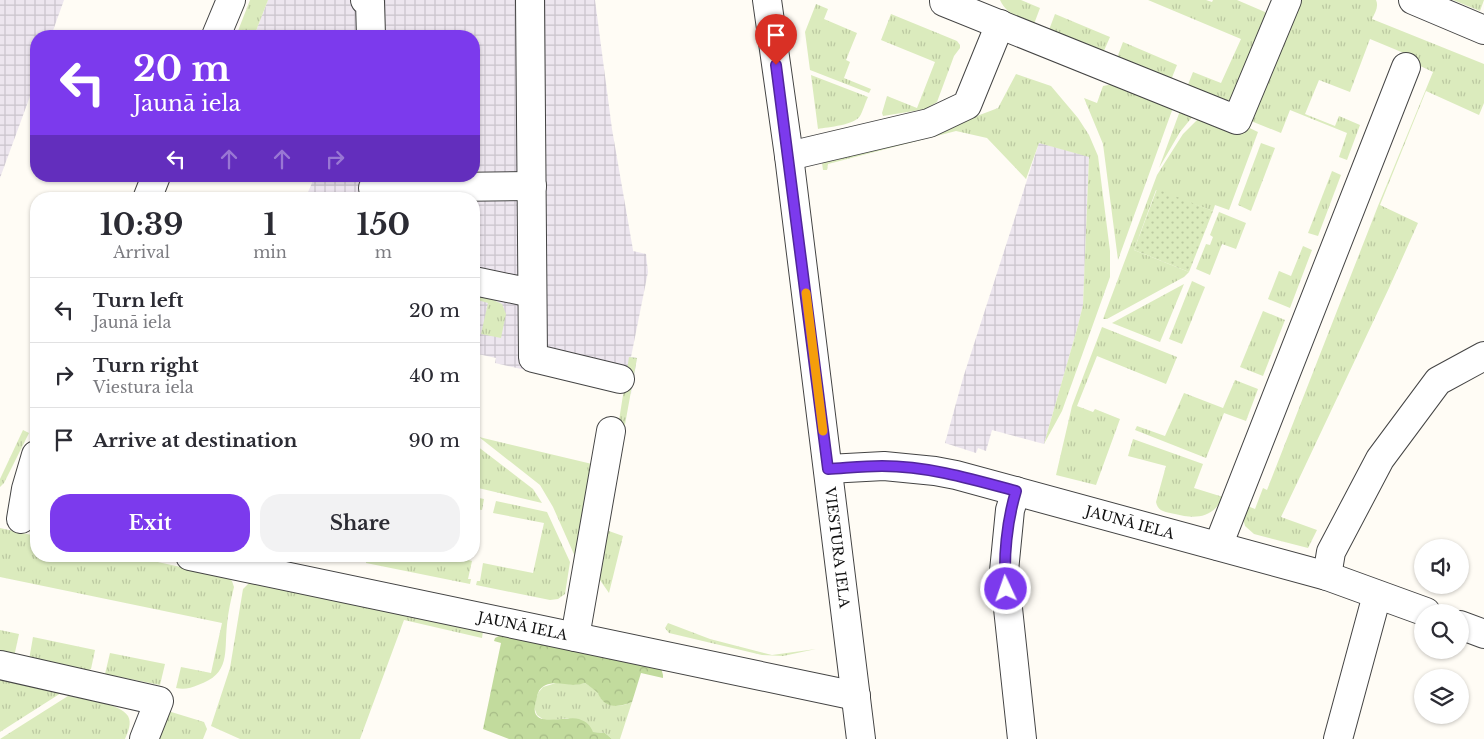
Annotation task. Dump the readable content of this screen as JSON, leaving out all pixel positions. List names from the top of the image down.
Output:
{
  "streets": {
    "street": ["JAUNĀ IELA", "VIESTURA IELA"]
  },
  "crossings": [
    ["JAUNĀ IELA", "VIESTURA IELA"]
  ],
  "page": {
    "turn": ["20 m", "Jaunā iela"],
    "eta": [
      "10:39",
      "Arrival",
      "1",
      "min",
      "150",
      "m"
    ],
    "list": [
      {
        "name": "Turn left",
        "note": "Jaunā iela",
        "value": "20 m"
      },
      {
        "name": "Turn right",
        "note": "Viestura iela",
        "value": "40 m"
      },
      {
        "name": "Arrive at destination",
        "value": "90 m"
      }
    ],
    "buttons": ["Exit", "Share"]
  }
}
